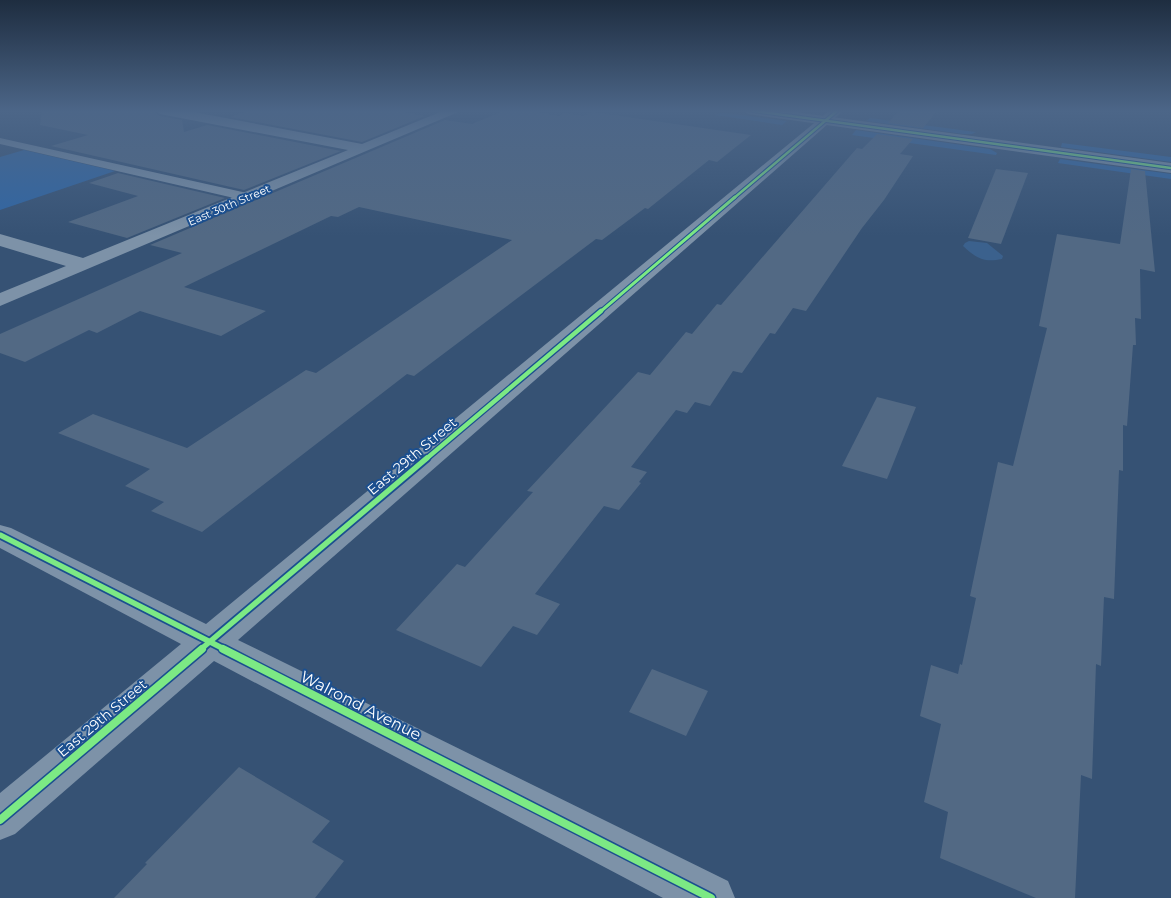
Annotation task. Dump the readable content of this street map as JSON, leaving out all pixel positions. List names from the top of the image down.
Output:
{
  "streets": {
    "street": ["East 30th Street", "East 29th Street", "Walrond Avenue"]
  },
  "crossings": [
    ["East 29th Street", "Walrond Avenue"]
  ]
}
